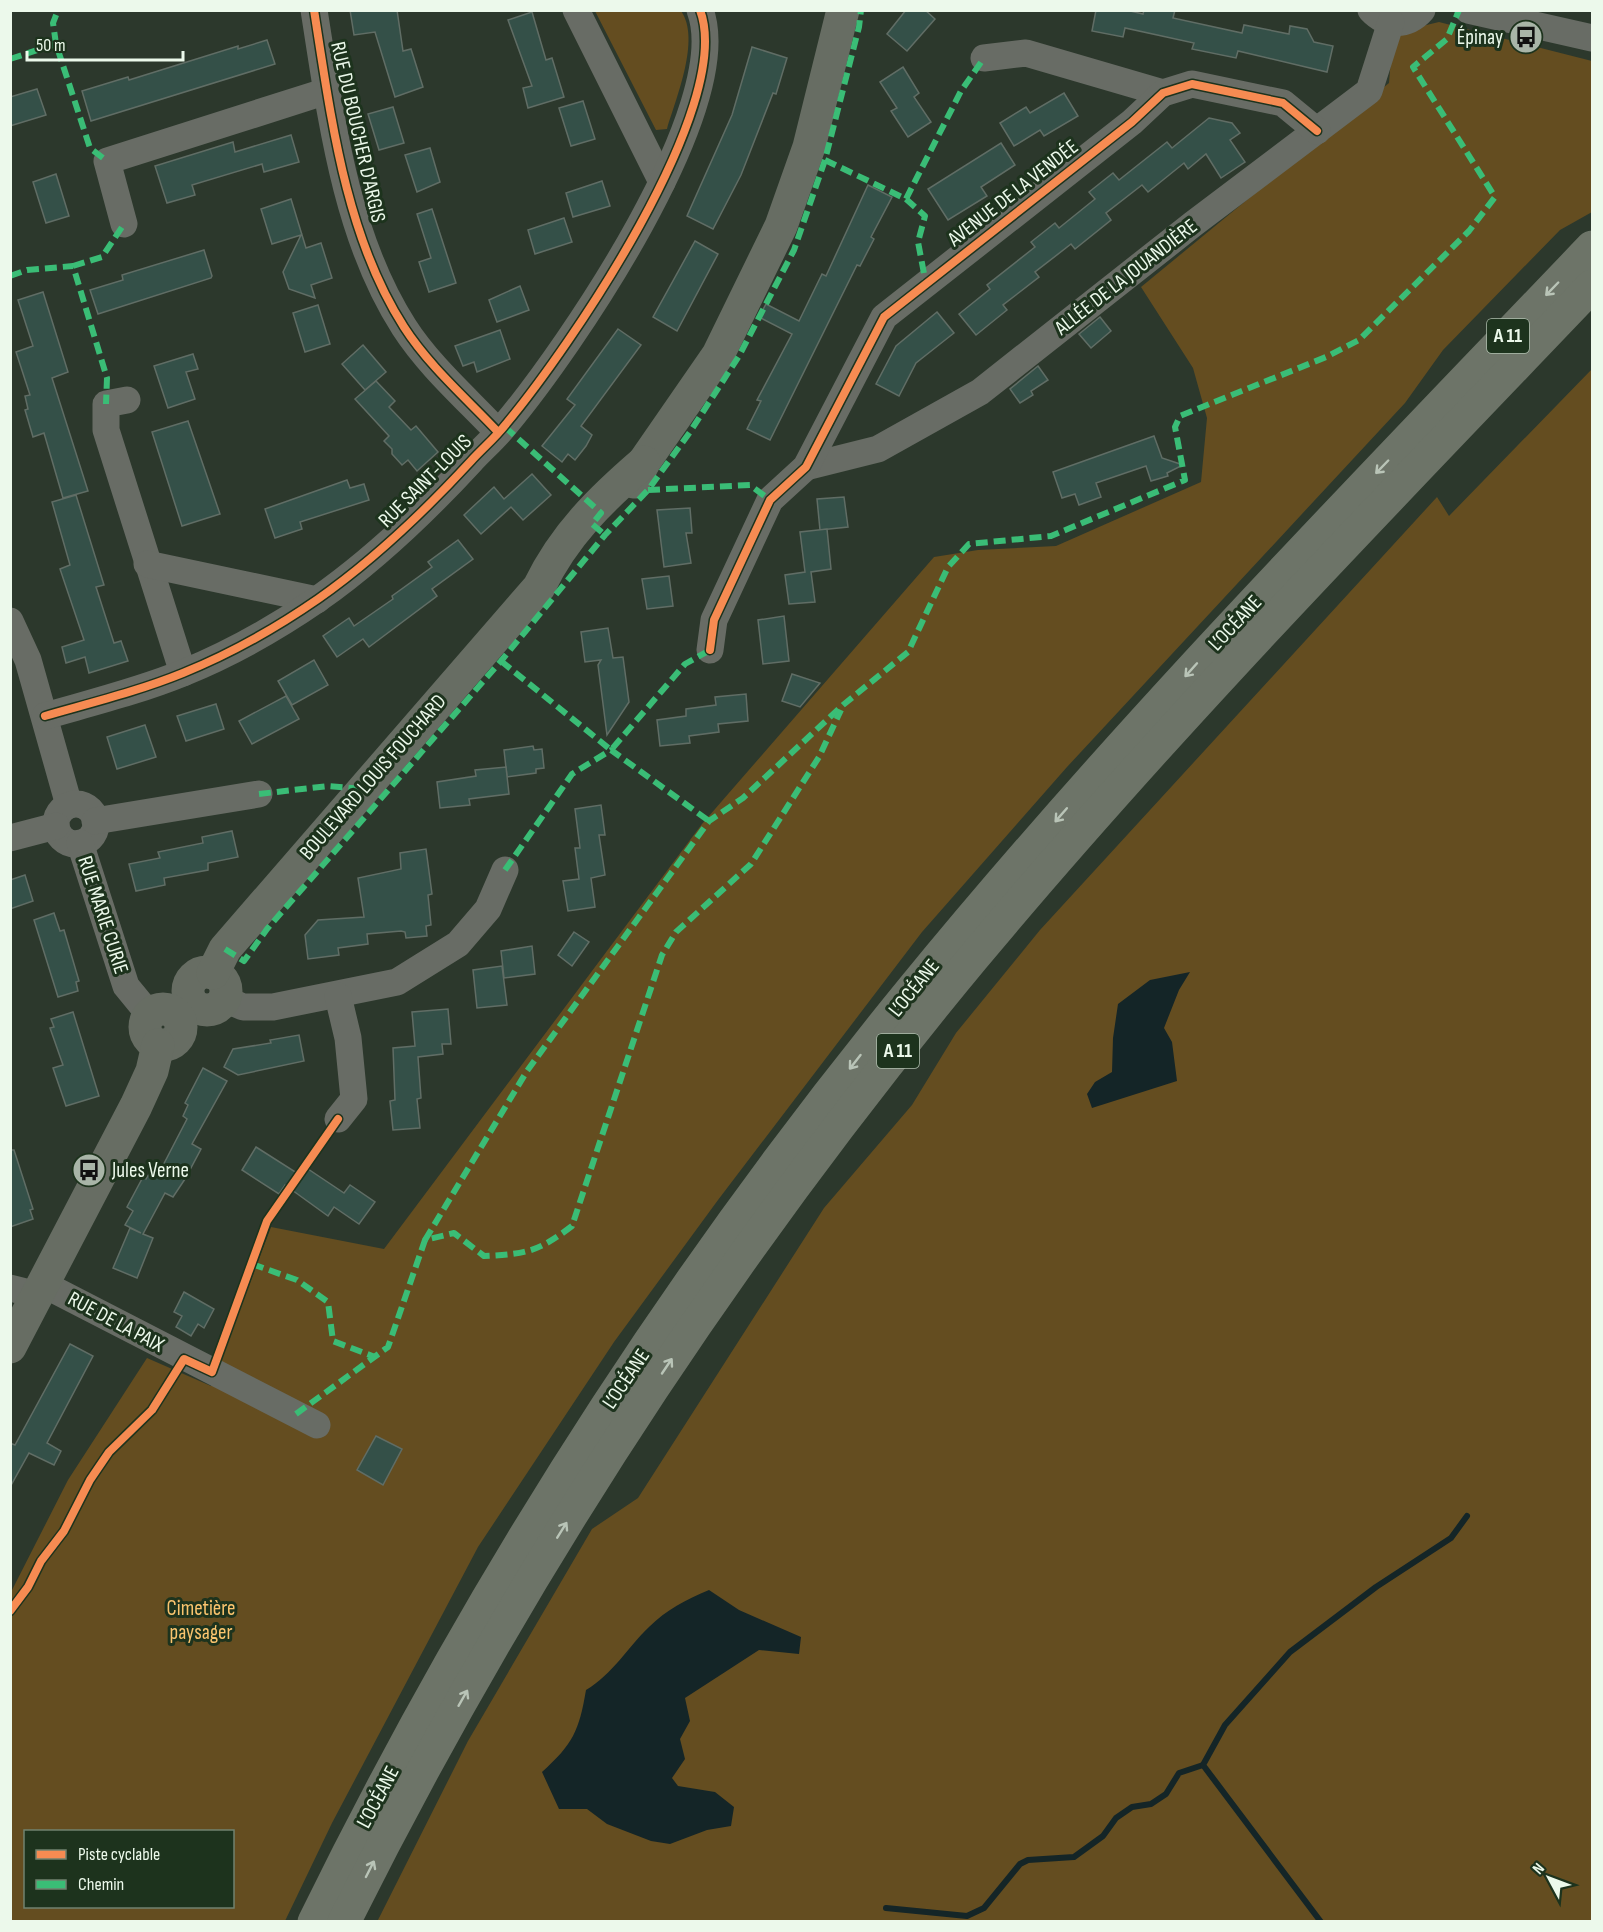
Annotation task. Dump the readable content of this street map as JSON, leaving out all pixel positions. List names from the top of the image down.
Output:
{
  "streets": {
    "highway": ["A 11", "L’OCÉANE"],
    "main road": ["BOULEVARD LOUIS FOUCHARD"],
    "street": [
      "RUE DU BOUCHER D'ARGIS",
      "AVENUE DE LA VENDÉE",
      "ALLÉE DE LA JOUANDIÈRE",
      "RUE SAINT-LOUIS",
      "RUE MARIE CURIE",
      "RUE DE LA PAIX"
    ]
  },
  "crossings": [
    ["RUE DU BOUCHER D'ARGIS", "RUE SAINT-LOUIS"],
    ["AVENUE DE LA VENDÉE", "ALLÉE DE LA JOUANDIÈRE"],
    ["BOULEVARD LOUIS FOUCHARD", "RUE MARIE CURIE"]
  ],
  "parks": ["Cimetière paysager"],
  "places": {
    "bus stop": ["Épinay", "Jules Verne"]
  },
  "legend": ["Piste cyclable", "Chemin"],
  "scale_bar": "50 m",
  "north": "top left"
}
